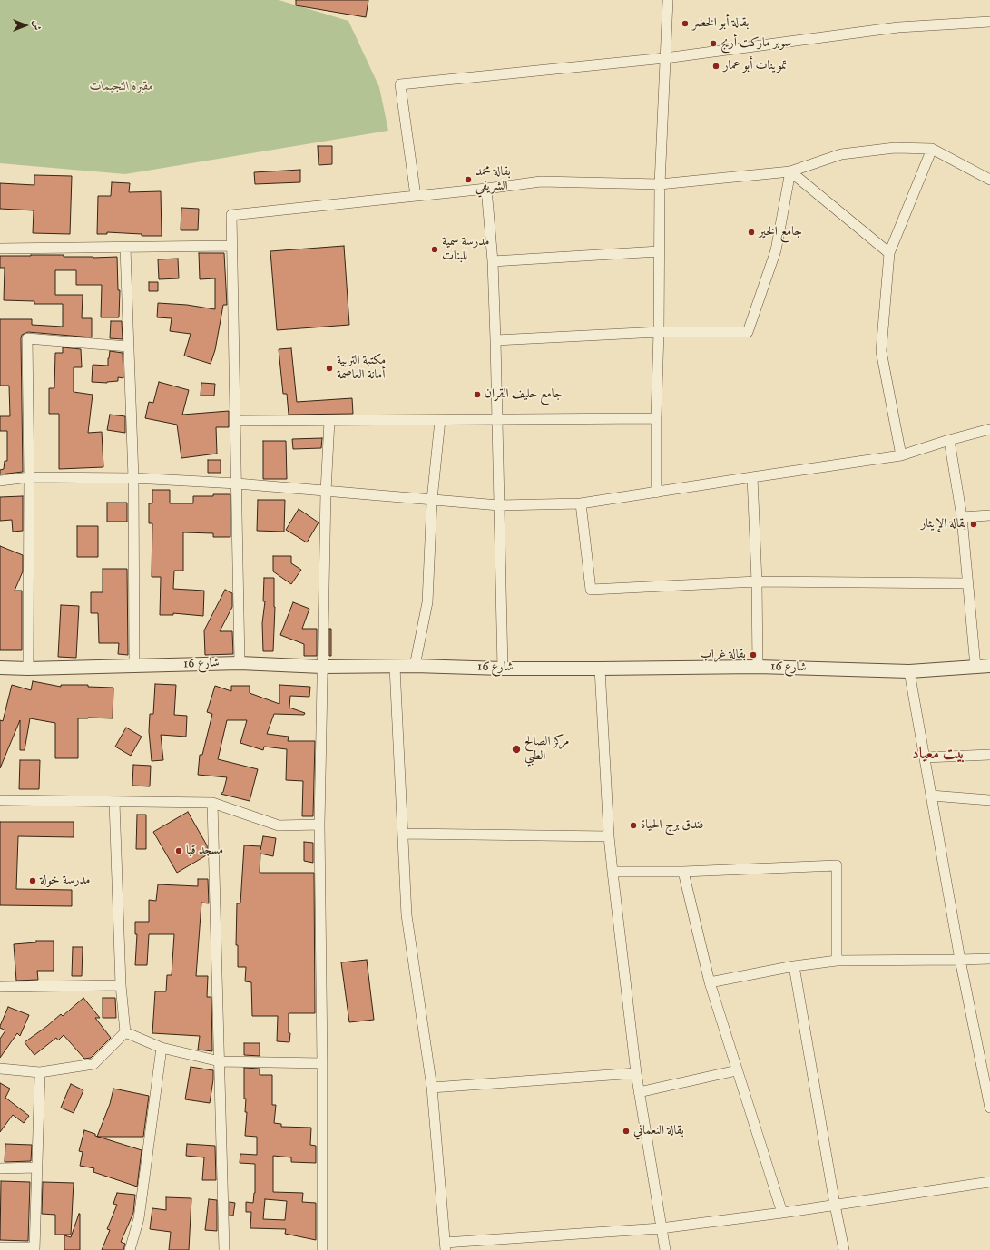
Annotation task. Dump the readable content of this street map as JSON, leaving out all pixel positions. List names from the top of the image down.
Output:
{
  "streets": {
    "street": ["شارع 16"]
  },
  "districts": ["بيت معياد"],
  "parks": ["مقبرة النجيمات"],
  "places": [
    "بقالة أبو الخضر",
    "سوبر ماركت أريج",
    "تموينات أبو عمار",
    "بقالة محمد الشريفي",
    "جامع الخير",
    "مدرسة سمية للبنات",
    "مكتبة التربية أمانة العاصمة",
    "جامع حليف القران",
    "بقالة الإيثار",
    "بقالة غراب",
    "مركز الصالح الطبي",
    "فندق برج الحياة",
    "مسجد قبا",
    "مدرسة خولة",
    "بقالة النعماني"
  ],
  "north": "right"
}
